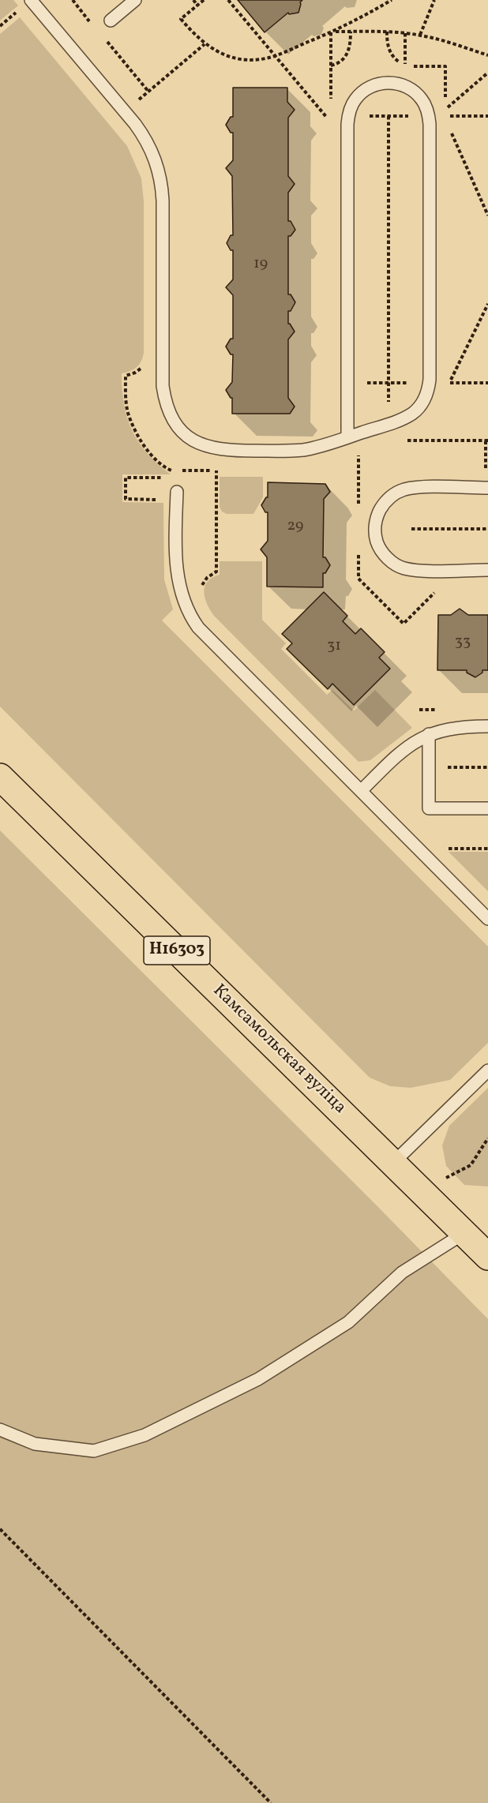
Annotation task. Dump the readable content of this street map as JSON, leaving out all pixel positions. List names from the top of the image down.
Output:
{
  "streets": {
    "main road": ["Н16303", "Камсамольская вуліца"]
  },
  "crossings": [
    ["Н16303", "Камсамольская вуліца"]
  ],
  "house_numbers": [
    "19",
    "29",
    "33",
    "31"
  ]
}
